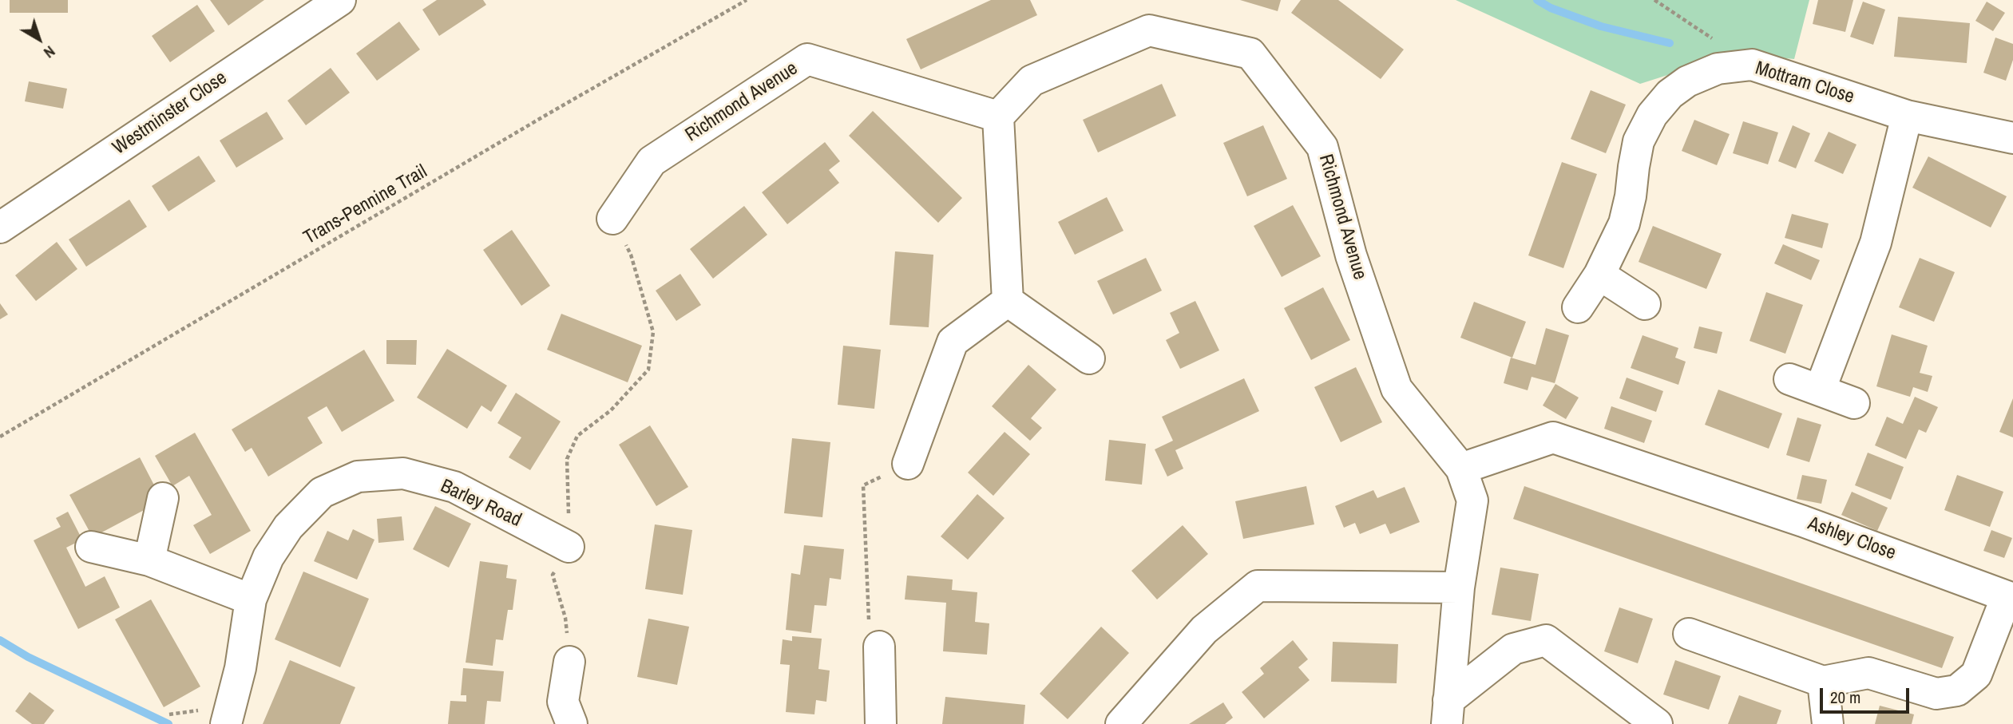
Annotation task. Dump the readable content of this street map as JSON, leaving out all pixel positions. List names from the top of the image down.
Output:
{
  "streets": {
    "street": [
      "Mottram Close",
      "Richmond Avenue",
      "Westminster Close",
      "Barley Road",
      "Ashley Close"
    ],
    "path": ["Trans-Pennine Trail"]
  },
  "crossings": [
    ["Richmond Avenue", "Ashley Close"]
  ],
  "scale_bar": "20 m",
  "north": "bottom right"
}
